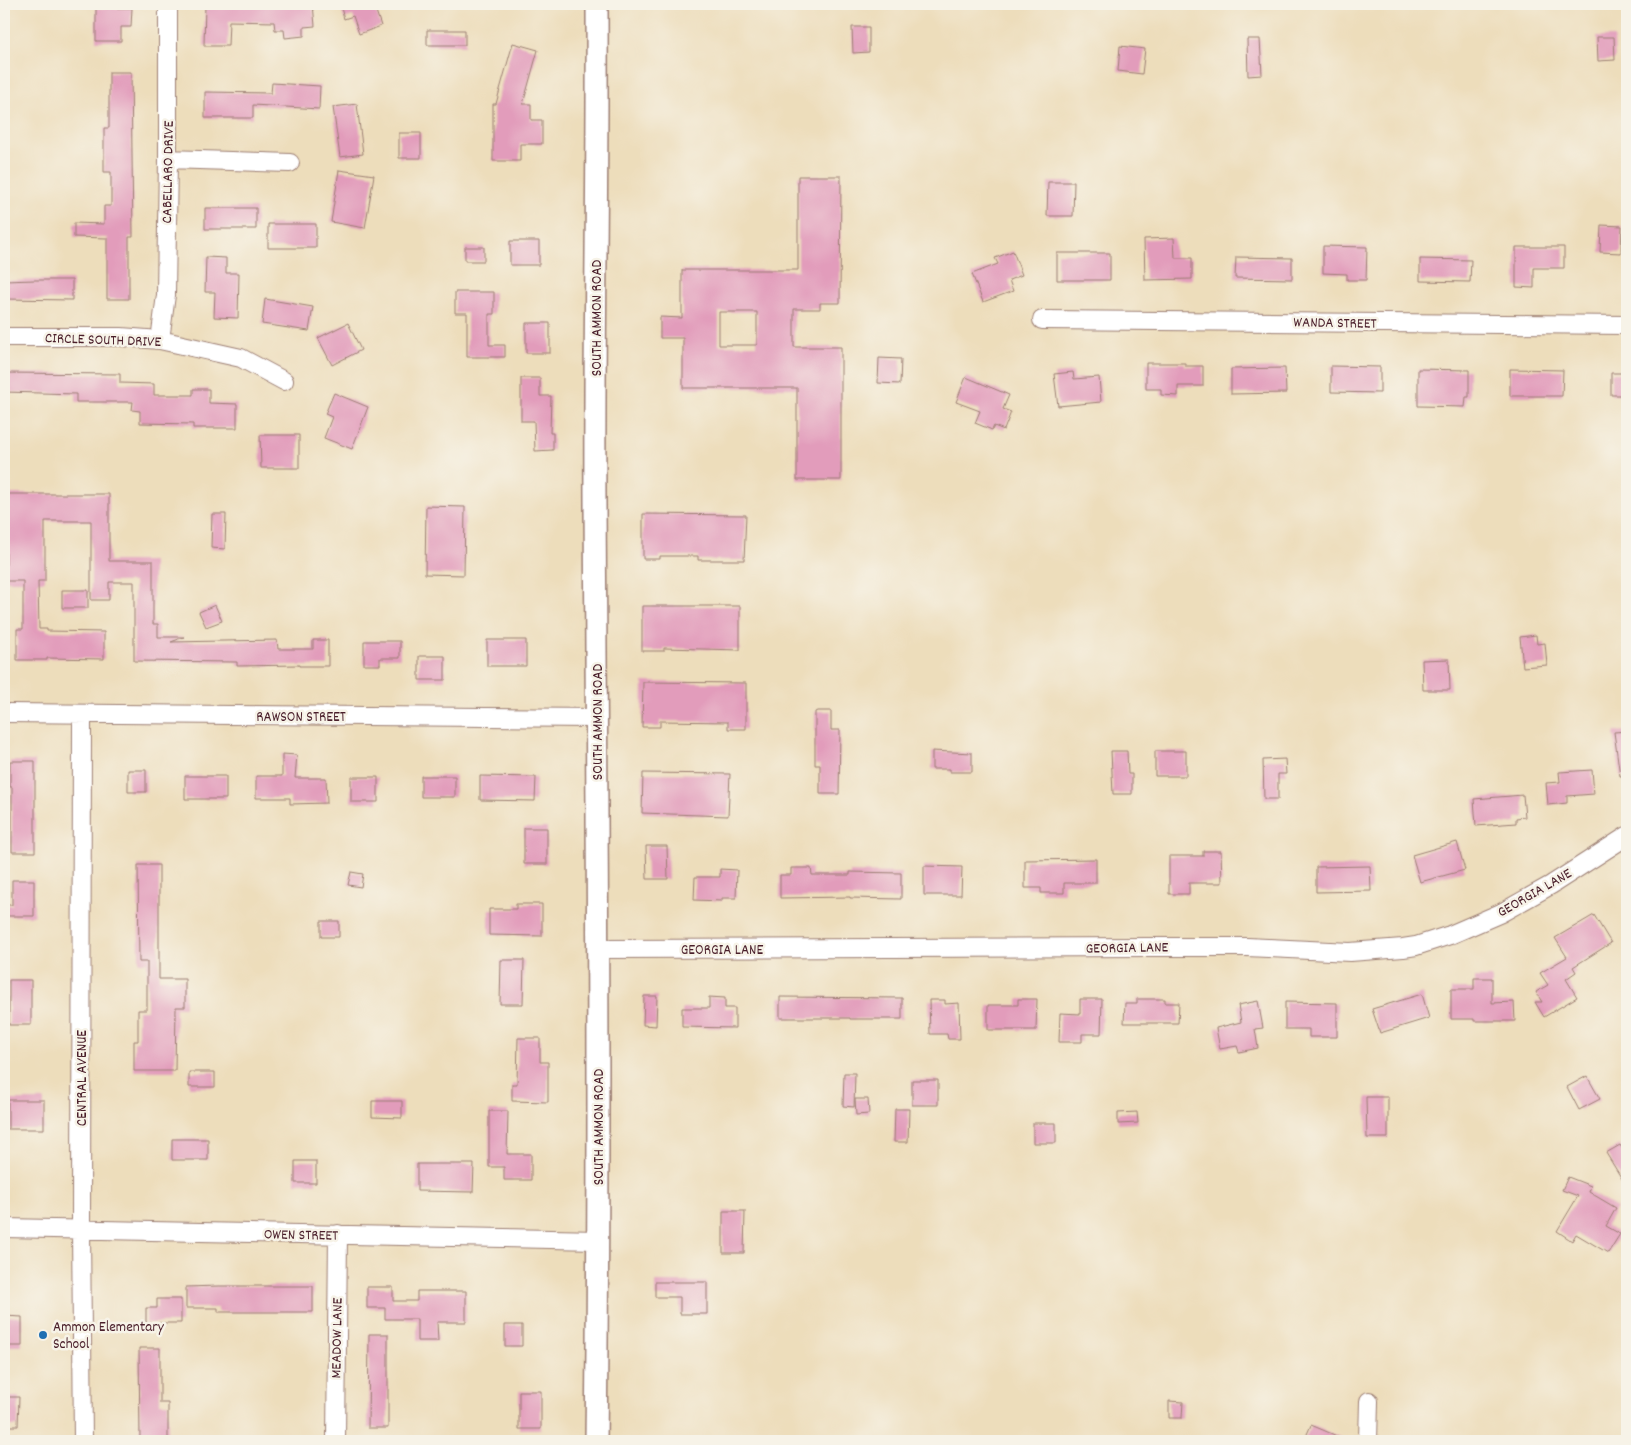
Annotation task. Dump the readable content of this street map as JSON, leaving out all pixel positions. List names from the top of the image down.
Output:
{
  "streets": {
    "main road": ["SOUTH AMMON ROAD"],
    "street": [
      "CABELLARO DRIVE",
      "WANDA STREET",
      "CIRCLE SOUTH DRIVE",
      "RAWSON STREET",
      "GEORGIA LANE",
      "CENTRAL AVENUE",
      "OWEN STREET",
      "MEADOW LANE"
    ]
  },
  "crossings": [
    ["CABELLARO DRIVE", "CIRCLE SOUTH DRIVE"],
    ["SOUTH AMMON ROAD", "RAWSON STREET"],
    ["SOUTH AMMON ROAD", "GEORGIA LANE"],
    ["SOUTH AMMON ROAD", "OWEN STREET"],
    ["RAWSON STREET", "CENTRAL AVENUE"],
    ["CENTRAL AVENUE", "OWEN STREET"],
    ["OWEN STREET", "MEADOW LANE"]
  ],
  "places": ["Ammon Elementary School"]
}
